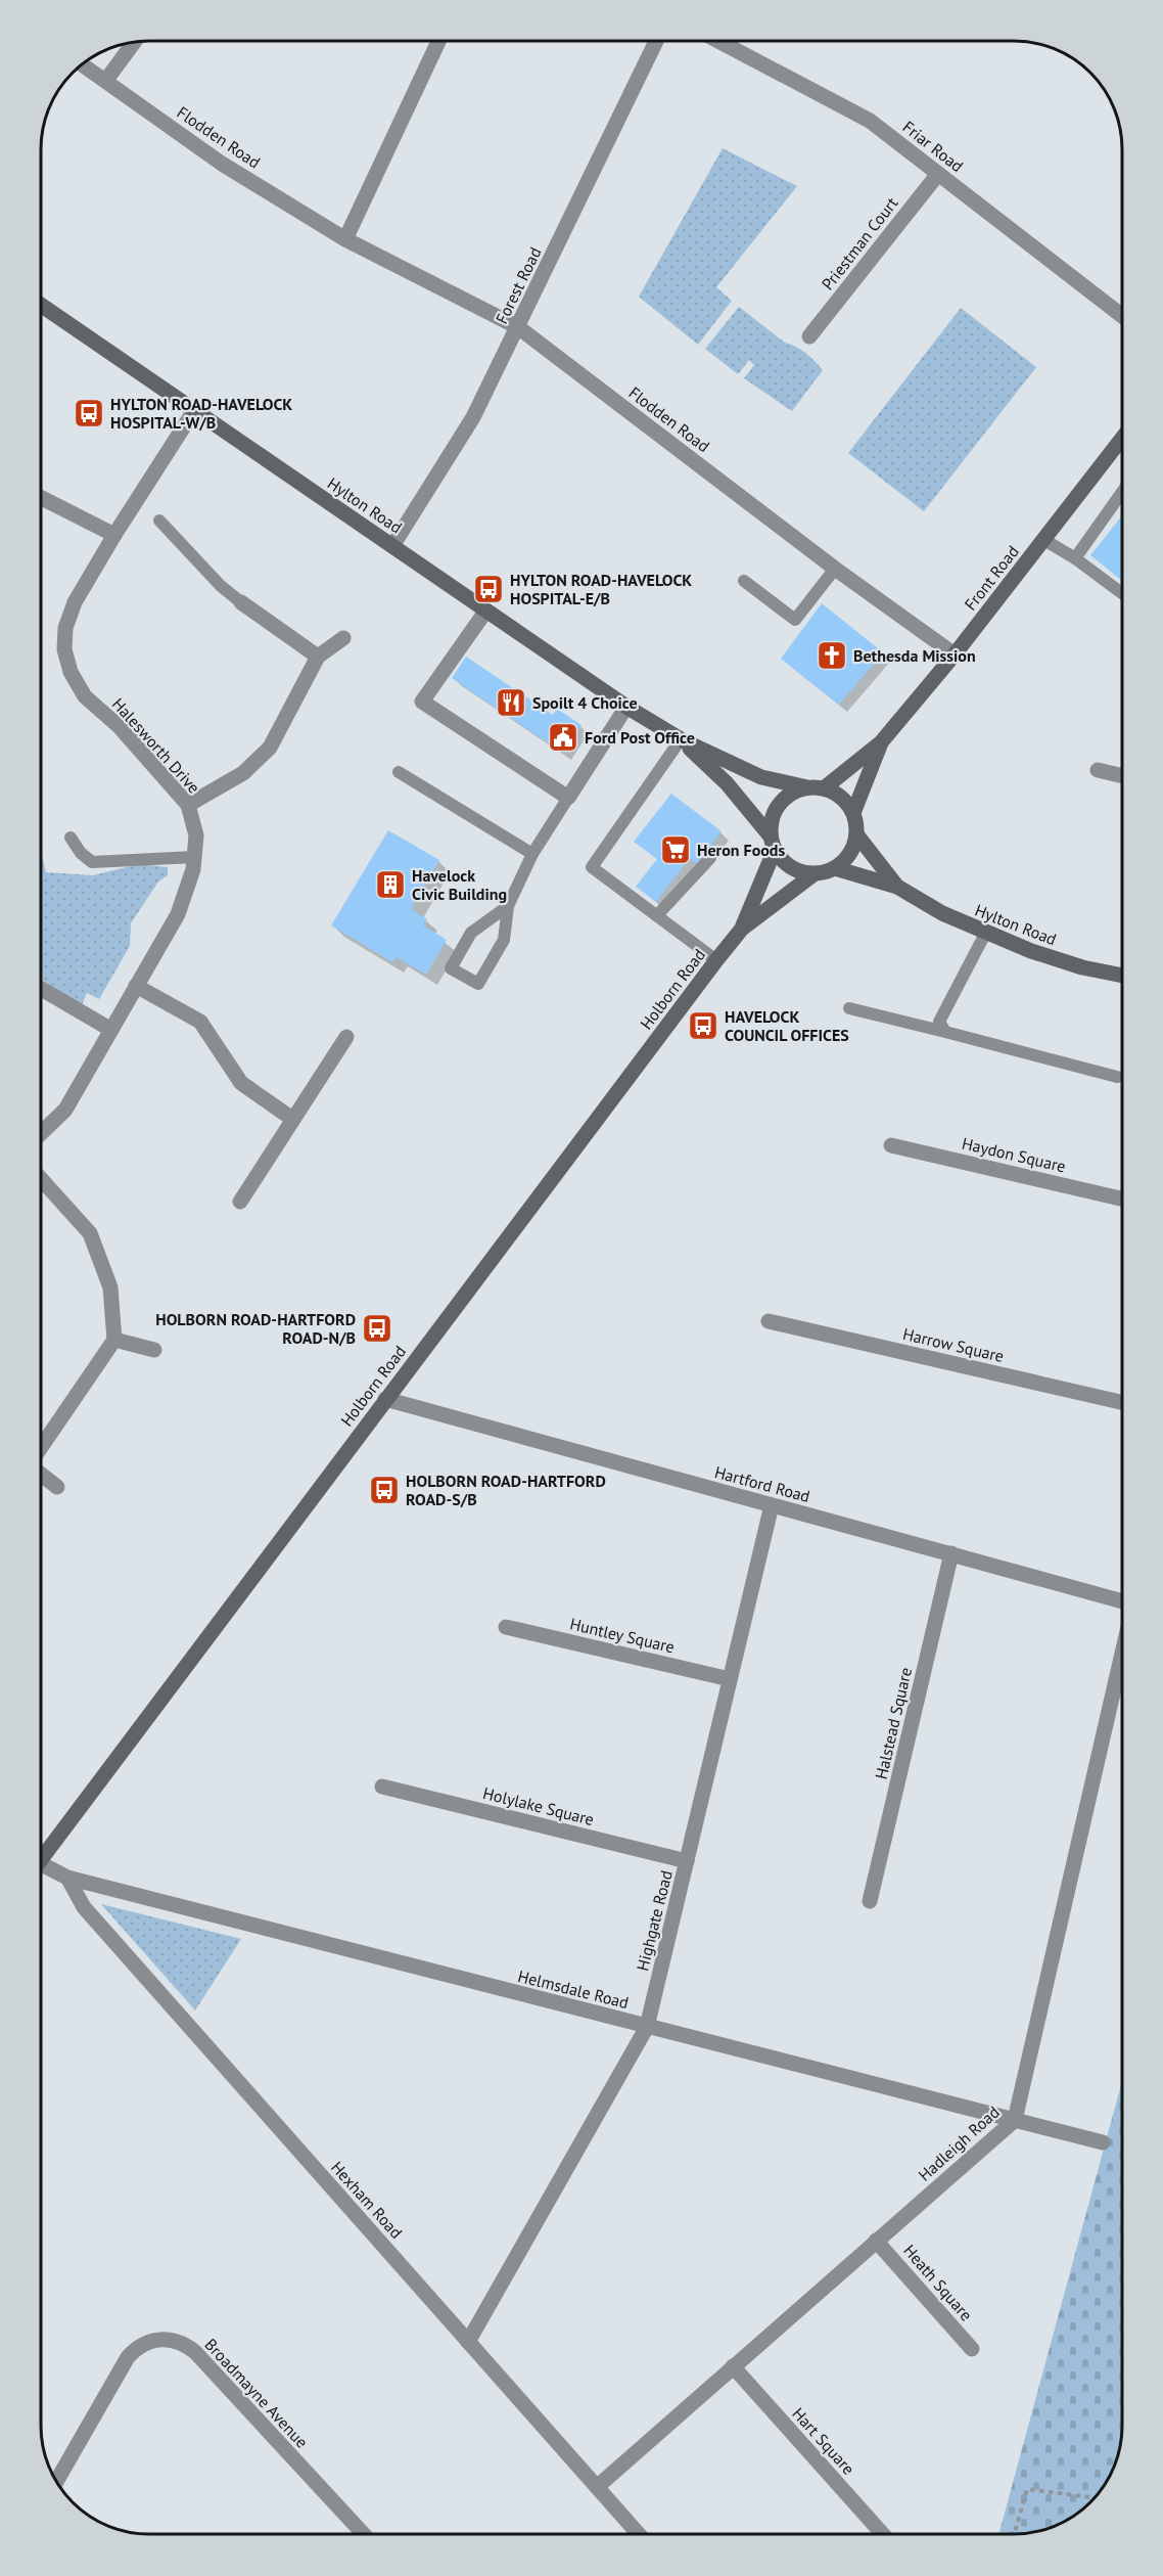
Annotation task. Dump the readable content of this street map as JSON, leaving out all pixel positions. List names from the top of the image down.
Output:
{
  "streets": {
    "main road": ["Hylton Road", "Front Road", "Holborn Road"],
    "street": [
      "Flodden Road",
      "Friar Road",
      "Priestman Court",
      "Forest Road",
      "Halesworth Drive",
      "Haydon Square",
      "Harrow Square",
      "Hartford Road",
      "Huntley Square",
      "Halstead Square",
      "Holylake Square",
      "Highgate Road",
      "Helmsdale Road",
      "Hadleigh Road",
      "Hexham Road",
      "Heath Square",
      "Broadmayne Avenue",
      "Hart Square"
    ]
  },
  "crossings": [
    ["Flodden Road", "Forest Road"],
    ["Flodden Road", "Front Road"],
    ["Friar Road", "Priestman Court"],
    ["Forest Road", "Hylton Road"],
    ["Hylton Road", "Front Road"],
    ["Hylton Road", "Halesworth Drive"],
    ["Hylton Road", "Holborn Road"],
    ["Front Road", "Holborn Road"],
    ["Holborn Road", "Hartford Road"],
    ["Hartford Road", "Halstead Square"],
    ["Hartford Road", "Highgate Road"],
    ["Huntley Square", "Highgate Road"],
    ["Holylake Square", "Highgate Road"],
    ["Highgate Road", "Helmsdale Road"],
    ["Highgate Road", "Hexham Road"],
    ["Helmsdale Road", "Hadleigh Road"],
    ["Helmsdale Road", "Hexham Road"],
    ["Hadleigh Road", "Hexham Road"],
    ["Hadleigh Road", "Heath Square"],
    ["Hadleigh Road", "Hart Square"]
  ],
  "places": {
    "bus stop": [
      "HYLTON ROAD-HAVELOCK HOSPITAL-W/B",
      "HYLTON ROAD-HAVELOCK HOSPITAL-E/B",
      "HAVELOCK COUNCIL OFFICES",
      "HOLBORN ROAD-HARTFORD ROAD-N/B",
      "HOLBORN ROAD-HARTFORD ROAD-S/B"
    ],
    "church": ["Bethesda Mission"],
    "restaurant": ["Spoilt 4 Choice"],
    "public building": ["Ford Post Office"],
    "supermarket": ["Heron Foods"],
    "building": ["Havelock Civic Building"]
  }
}
